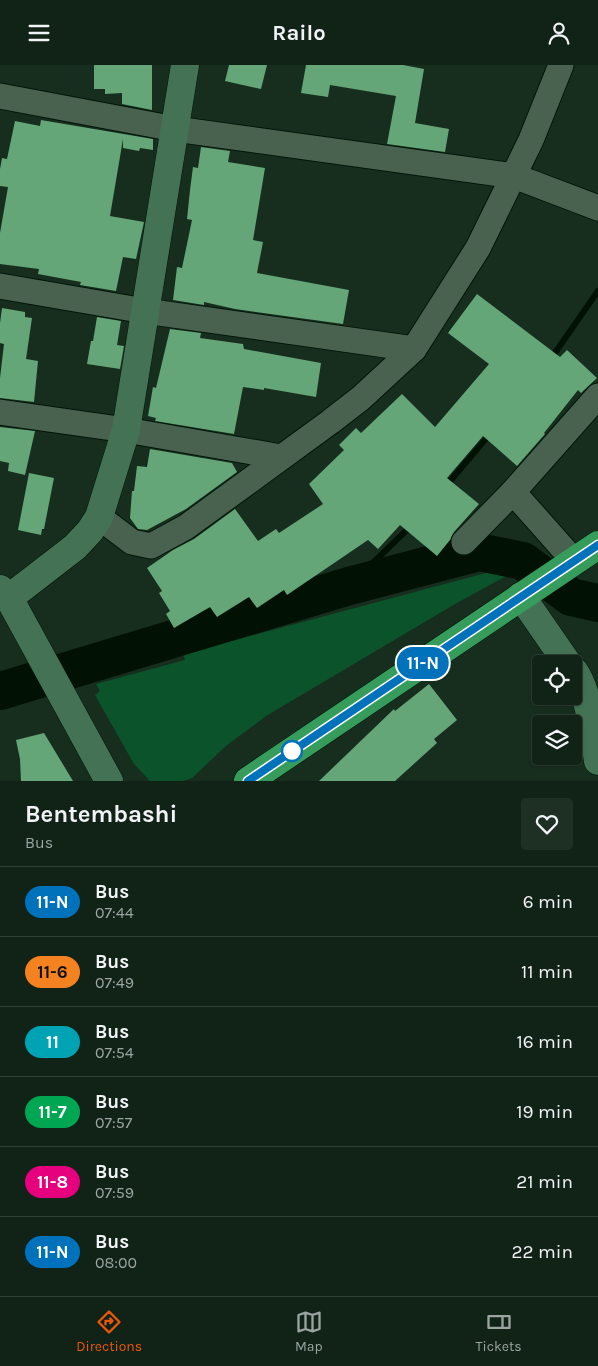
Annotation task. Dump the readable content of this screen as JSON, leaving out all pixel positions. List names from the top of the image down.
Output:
{
  "lines": ["bus line 11-N"],
  "page": {
    "header": "Railo",
    "on_map": "11-N",
    "heading": ["Bentembashi", "Bus"],
    "list": [
      {
        "mark": "11-N",
        "name": "Bus",
        "note": "07:44",
        "value": "6 min"
      },
      {
        "mark": "11-6",
        "name": "Bus",
        "note": "07:49",
        "value": "11 min"
      },
      {
        "mark": "11",
        "name": "Bus",
        "note": "07:54",
        "value": "16 min"
      },
      {
        "mark": "11-7",
        "name": "Bus",
        "note": "07:57",
        "value": "19 min"
      },
      {
        "mark": "11-8",
        "name": "Bus",
        "note": "07:59",
        "value": "21 min"
      },
      {
        "mark": "11-N",
        "name": "Bus",
        "note": "08:00",
        "value": "22 min"
      }
    ],
    "tabs": ["Directions", "Map", "Tickets"]
  }
}
